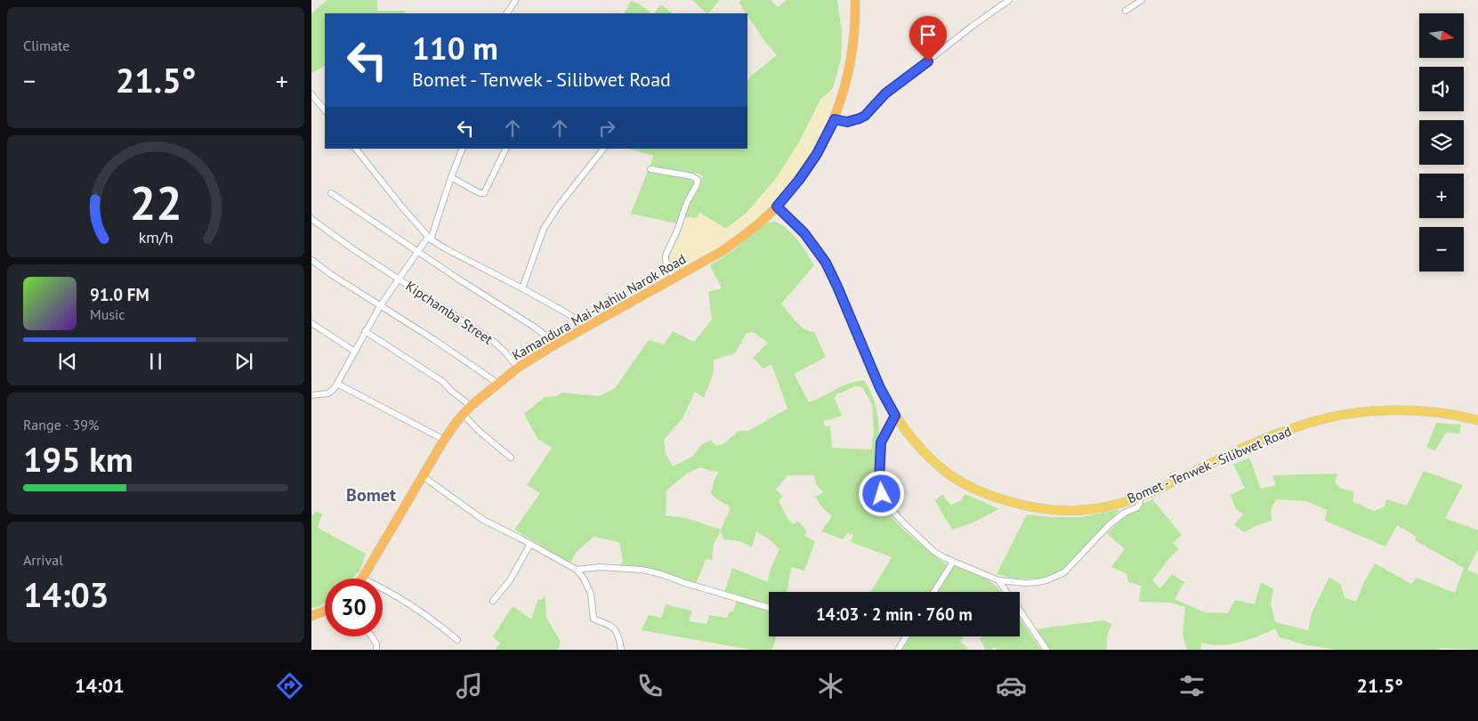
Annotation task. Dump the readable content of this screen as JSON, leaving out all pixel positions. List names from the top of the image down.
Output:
{
  "streets": {
    "highway": ["Kamandura Mai-Mahiu Narok Road"],
    "main road": ["Bomet - Tenwek - Silibwet Road"],
    "street": ["Kipchamba Street"]
  },
  "crossings": [
    ["Kamandura Mai-Mahiu Narok Road", "Kipchamba Street"],
    ["Kamandura Mai-Mahiu Narok Road", "Bomet - Tenwek - Silibwet Road"]
  ],
  "districts": ["Bomet"],
  "north": "right",
  "page": {
    "tile": [
      "Climate",
      ["Range · 39%", "195 km"],
      ["Arrival", "14:03"]
    ],
    "map_buttons": ["+", "−"],
    "turn": ["110 m", "Bomet - Tenwek - Silibwet Road"],
    "heat": ["−", "21.5°", "+"],
    "song": ["91.0 FM", "Music"],
    "limit": "30",
    "trip": "14:03 · 2 min · 760 m",
    "tabs": ["14:01", "21.5°"],
    "gauge": ["22", "km/h"]
  }
}
